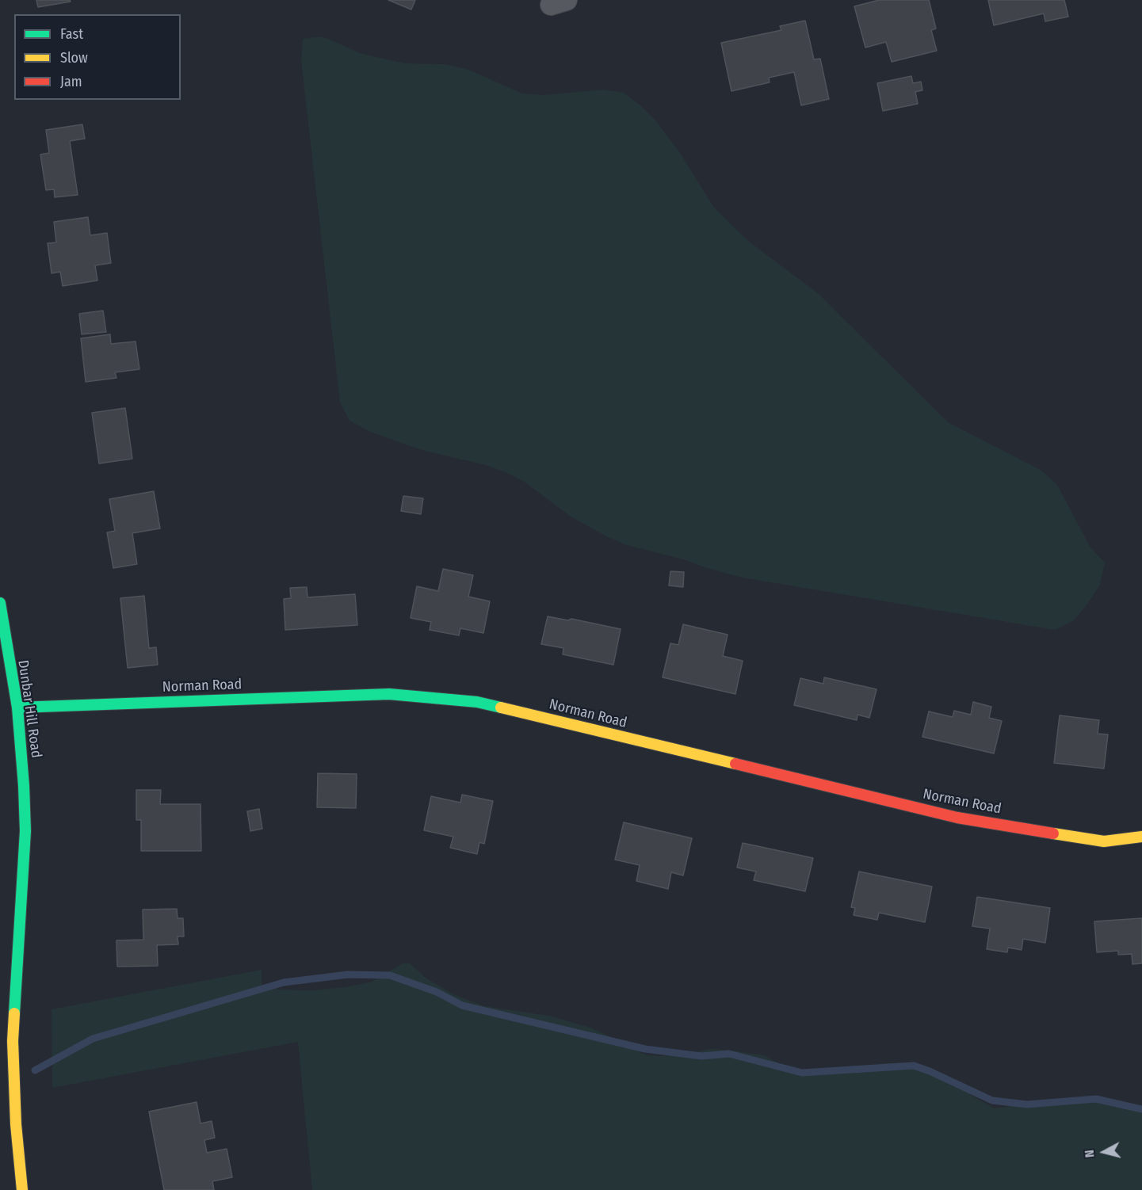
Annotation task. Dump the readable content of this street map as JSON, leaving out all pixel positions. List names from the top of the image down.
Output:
{
  "streets": {
    "street": ["Norman Road", "Dunbar Hill Road"]
  },
  "crossings": [
    ["Norman Road", "Dunbar Hill Road"]
  ],
  "legend": ["Fast", "Slow", "Jam"],
  "north": "left"
}
